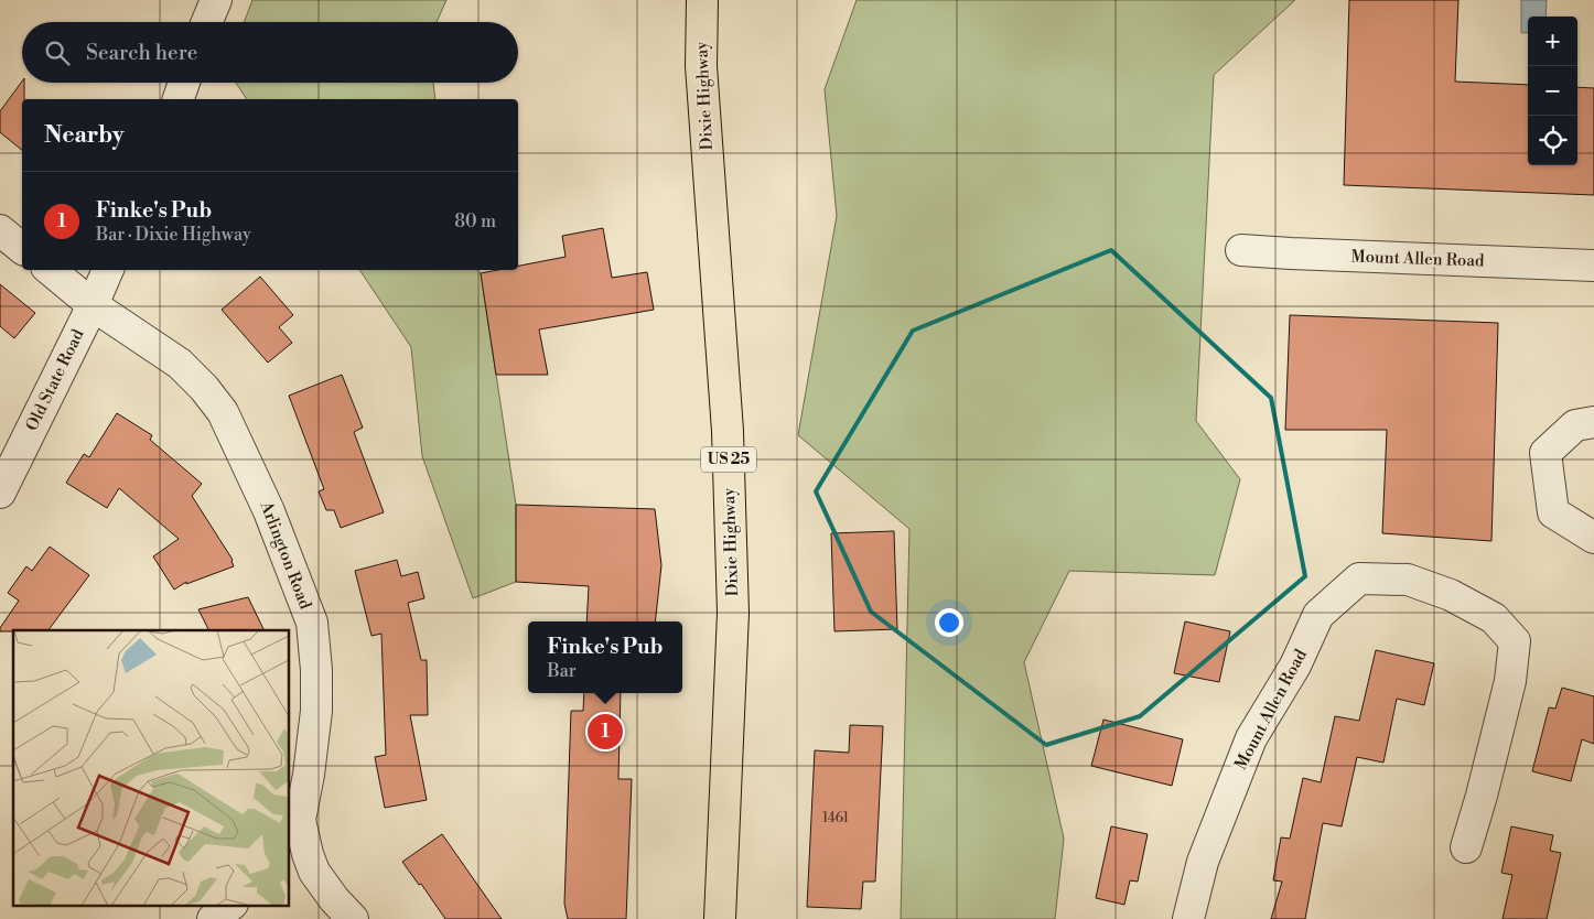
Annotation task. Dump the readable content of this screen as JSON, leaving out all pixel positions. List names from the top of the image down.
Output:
{
  "streets": {
    "main road": ["Dixie Highway", "US 25"],
    "street": ["Mount Allen Road", "Old State Road", "Arlington Road"]
  },
  "crossings": [
    ["Old State Road", "Arlington Road"]
  ],
  "house_numbers": ["1461"],
  "page": {
    "map_buttons": ["+", "−"],
    "search": "Search here",
    "heading": "Nearby",
    "list": [
      {
        "mark": "1",
        "name": "Finke's Pub",
        "note": "Bar · Dixie Highway",
        "value": "80 m"
      }
    ],
    "popup": ["Finke's Pub", "Bar"],
    "pins": "1"
  }
}
